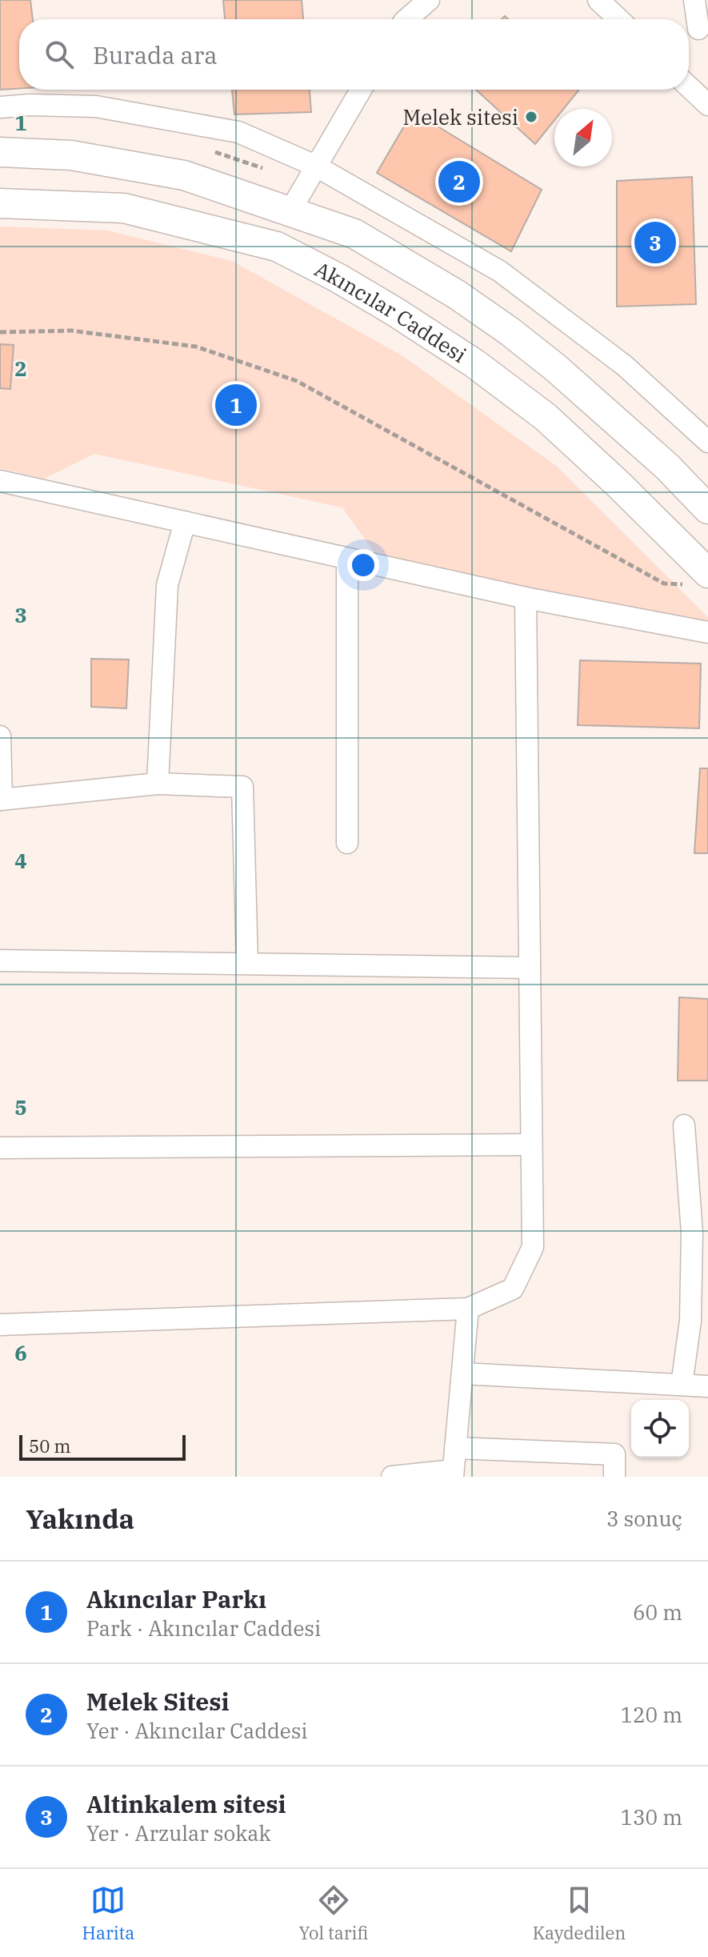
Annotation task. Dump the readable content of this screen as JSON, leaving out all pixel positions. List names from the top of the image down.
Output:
{
  "streets": {
    "main road": ["Akıncılar Caddesi"]
  },
  "places": ["Melek sitesi"],
  "scale_bar": "50 m",
  "north": "top right",
  "page": {
    "search": "Burada ara",
    "pins": ["2", "3", "1"],
    "scale": "50 m",
    "heading": ["Yakında", "3 sonuç"],
    "list": [
      {
        "mark": "1",
        "name": "Akıncılar Parkı",
        "note": "Park · Akıncılar Caddesi",
        "value": "60 m"
      },
      {
        "mark": "2",
        "name": "Melek Sitesi",
        "note": "Yer · Akıncılar Caddesi",
        "value": "120 m"
      },
      {
        "mark": "3",
        "name": "Altinkalem sitesi",
        "note": "Yer · Arzular sokak",
        "value": "130 m"
      }
    ],
    "nav": ["Harita", "Yol tarifi", "Kaydedilen"]
  },
  "grid": {
    "rows": [
      "1",
      "2",
      "3",
      "4",
      "5",
      "6"
    ]
  }
}
